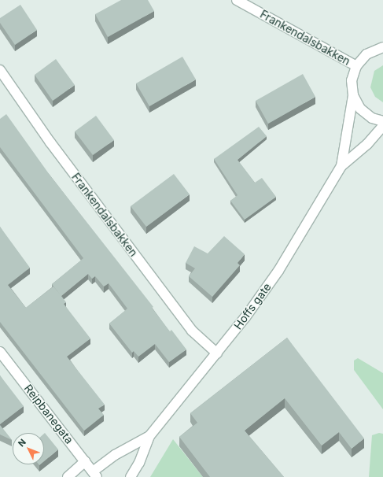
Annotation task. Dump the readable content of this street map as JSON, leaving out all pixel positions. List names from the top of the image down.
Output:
{
  "streets": {
    "main road": ["Frankendalsbakken", "Hoffs gate", "Reipbanegata"]
  },
  "crossings": [
    ["Frankendalsbakken", "Hoffs gate"],
    ["Hoffs gate", "Reipbanegata"]
  ],
  "north": "top left"
}
